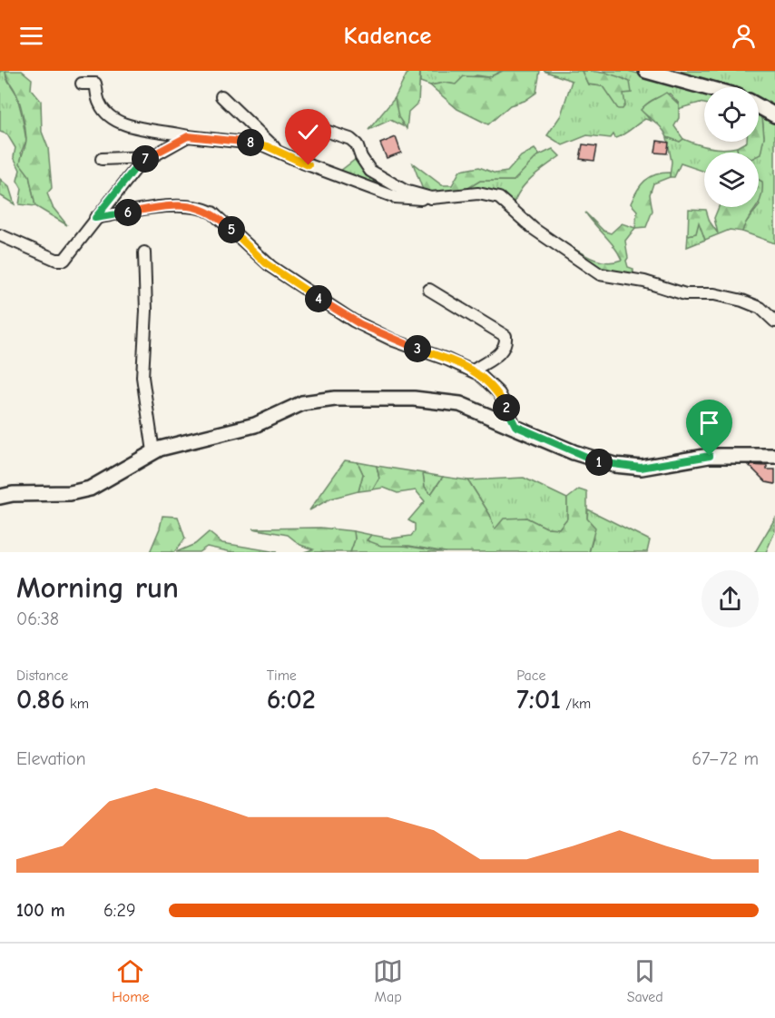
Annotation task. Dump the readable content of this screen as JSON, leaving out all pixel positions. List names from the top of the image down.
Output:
{
  "page": {
    "header": "Kadence",
    "pins": [
      "8",
      "7",
      "6",
      "5",
      "4",
      "3",
      "2",
      "1"
    ],
    "heading": ["Morning run", "06:38"],
    "stats": [
      ["Distance", "0.86 km"],
      ["Time", "6:02"],
      ["Pace", "7:01 /km"]
    ],
    "chart": ["Elevation", "67–72 m"],
    "list": [
      {
        "name": "100 m",
        "note": "6:29"
      }
    ],
    "tabs": ["Home", "Map", "Saved"]
  }
}
